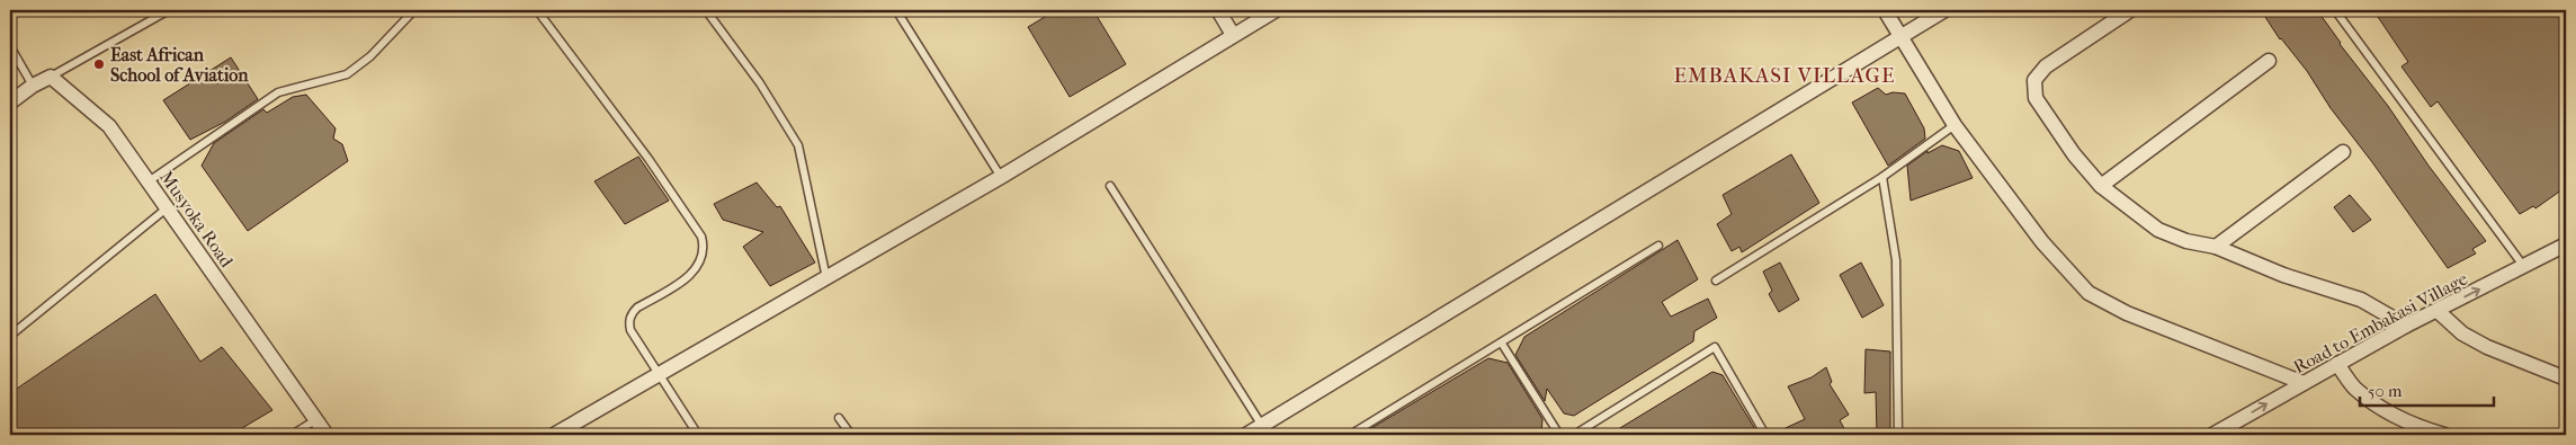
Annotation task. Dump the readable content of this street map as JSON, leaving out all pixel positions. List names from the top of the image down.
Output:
{
  "streets": {
    "street": ["Musyoka Road", "Road to Embakasi Village"]
  },
  "one_way": ["Road to Embakasi Village"],
  "districts": ["EMBAKASI VILLAGE"],
  "places": ["East African School of Aviation"],
  "scale_bar": "50 m"
}
